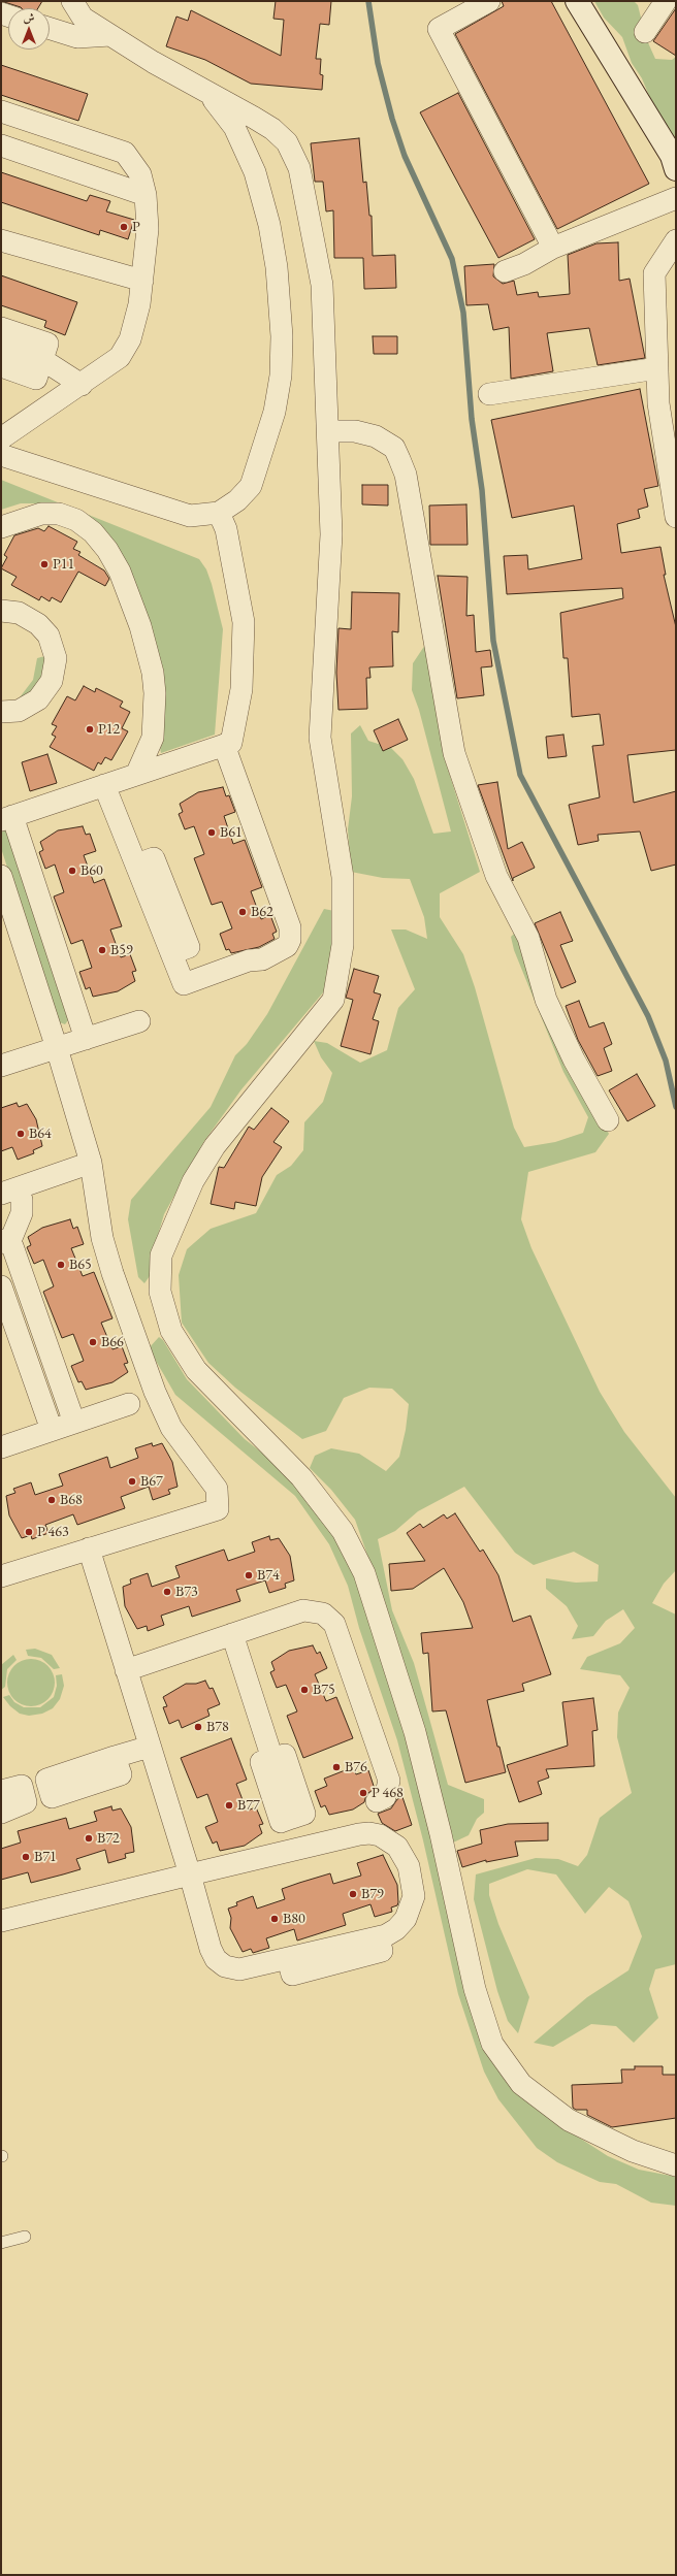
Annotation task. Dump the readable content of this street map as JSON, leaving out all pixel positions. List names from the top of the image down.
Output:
{
  "places": [
    "P",
    "P11",
    "P12",
    "B61",
    "B60",
    "B62",
    "B59",
    "B64",
    "B65",
    "B66",
    "B67",
    "B68",
    "P 463",
    "B74",
    "B73",
    "B75",
    "B78",
    "B76",
    "P 468",
    "B77",
    "B72",
    "B71",
    "B79",
    "B80"
  ],
  "north": "top"
}
